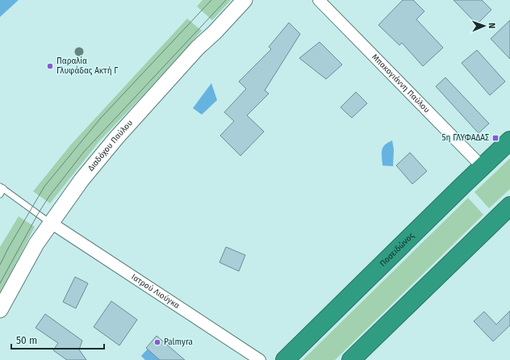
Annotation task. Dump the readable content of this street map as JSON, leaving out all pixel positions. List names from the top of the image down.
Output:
{
  "streets": {
    "highway": ["Ποσειδώνος"],
    "street": ["Μπακογιάννη Παύλου", "Διαδόχου Παύλου", "Ιατρού Λιούγκα"]
  },
  "crossings": [
    ["Μπακογιάννη Παύλου", "Ποσειδώνος"],
    ["Διαδόχου Παύλου", "Ιατρού Λιούγκα"]
  ],
  "places": {
    "other": ["Παραλία Γλυφάδας Ακτή Γ", "Palmyra"],
    "transit": ["5η ΓΛΥΦΑΔΑΣ"]
  },
  "scale_bar": "50 m",
  "north": "right"
}
